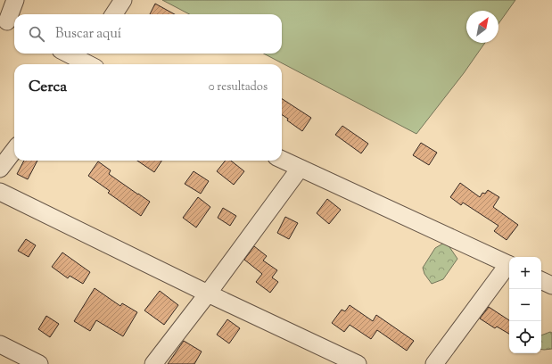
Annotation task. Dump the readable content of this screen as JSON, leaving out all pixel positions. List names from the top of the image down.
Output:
{
  "north": "top right",
  "page": {
    "search": "Buscar aquí",
    "heading": ["Cerca", "0 resultados"],
    "map_buttons": ["+", "−"]
  }
}
